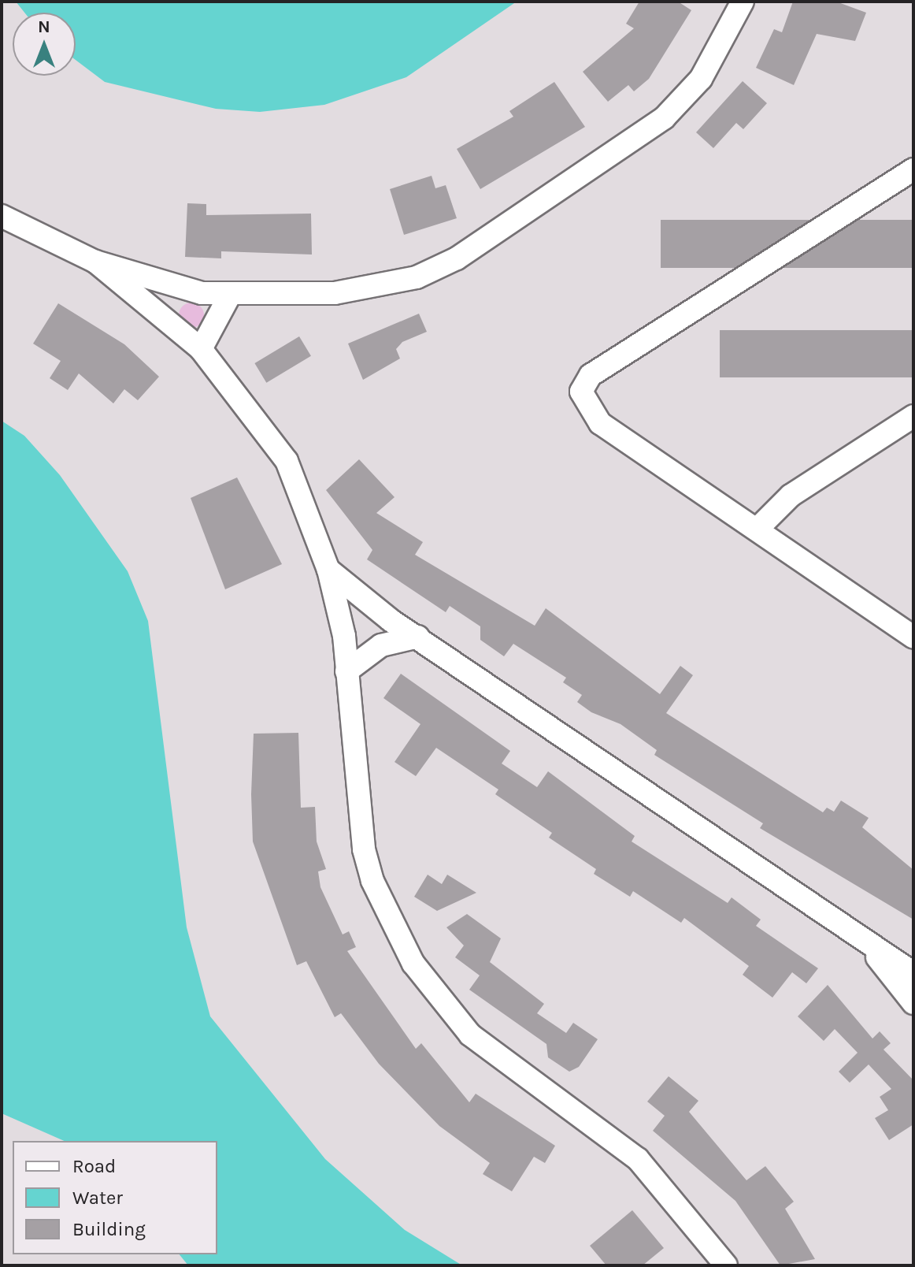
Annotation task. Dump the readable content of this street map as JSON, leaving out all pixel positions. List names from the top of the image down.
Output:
{
  "legend": ["Road", "Water", "Building"],
  "north": "top"
}
